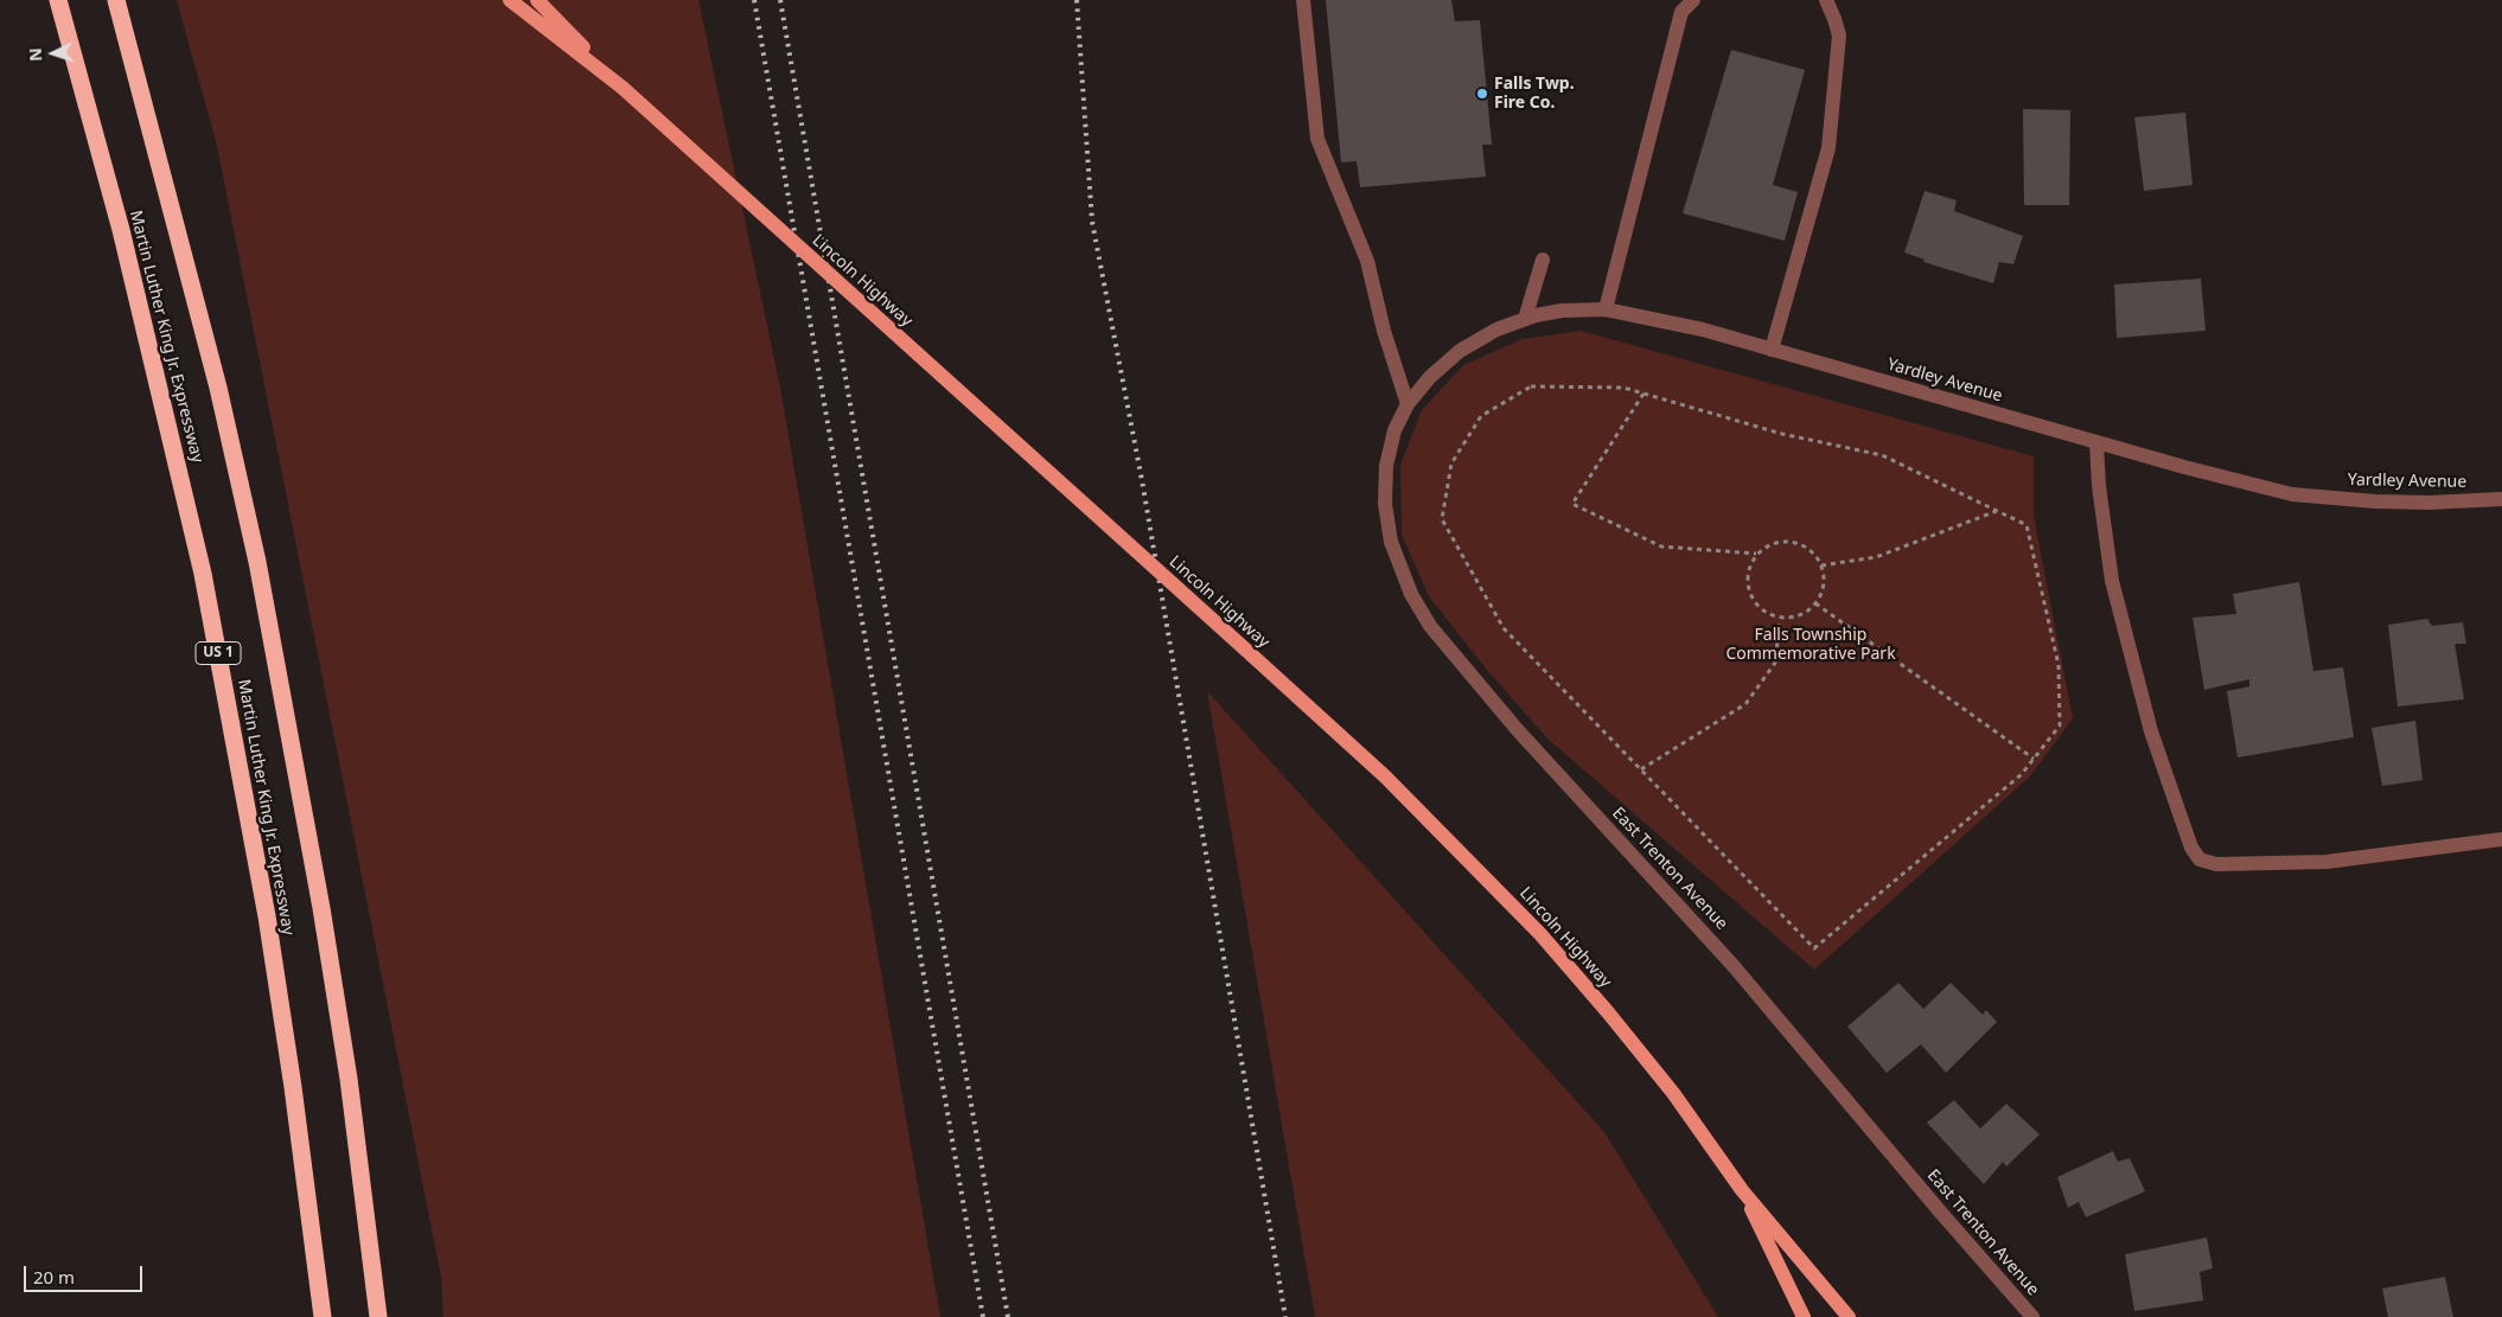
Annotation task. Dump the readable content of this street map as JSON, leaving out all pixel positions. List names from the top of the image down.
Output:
{
  "streets": {
    "highway": ["Martin Luther King Jr. Expressway", "US 1"],
    "main road": ["Lincoln Highway"],
    "street": ["Yardley Avenue", "East Trenton Avenue"]
  },
  "crossings": [
    ["Yardley Avenue", "East Trenton Avenue"]
  ],
  "parks": ["Falls Township Commemorative Park"],
  "places": ["Falls Twp. Fire Co."],
  "scale_bar": "20 m",
  "north": "left"
}
